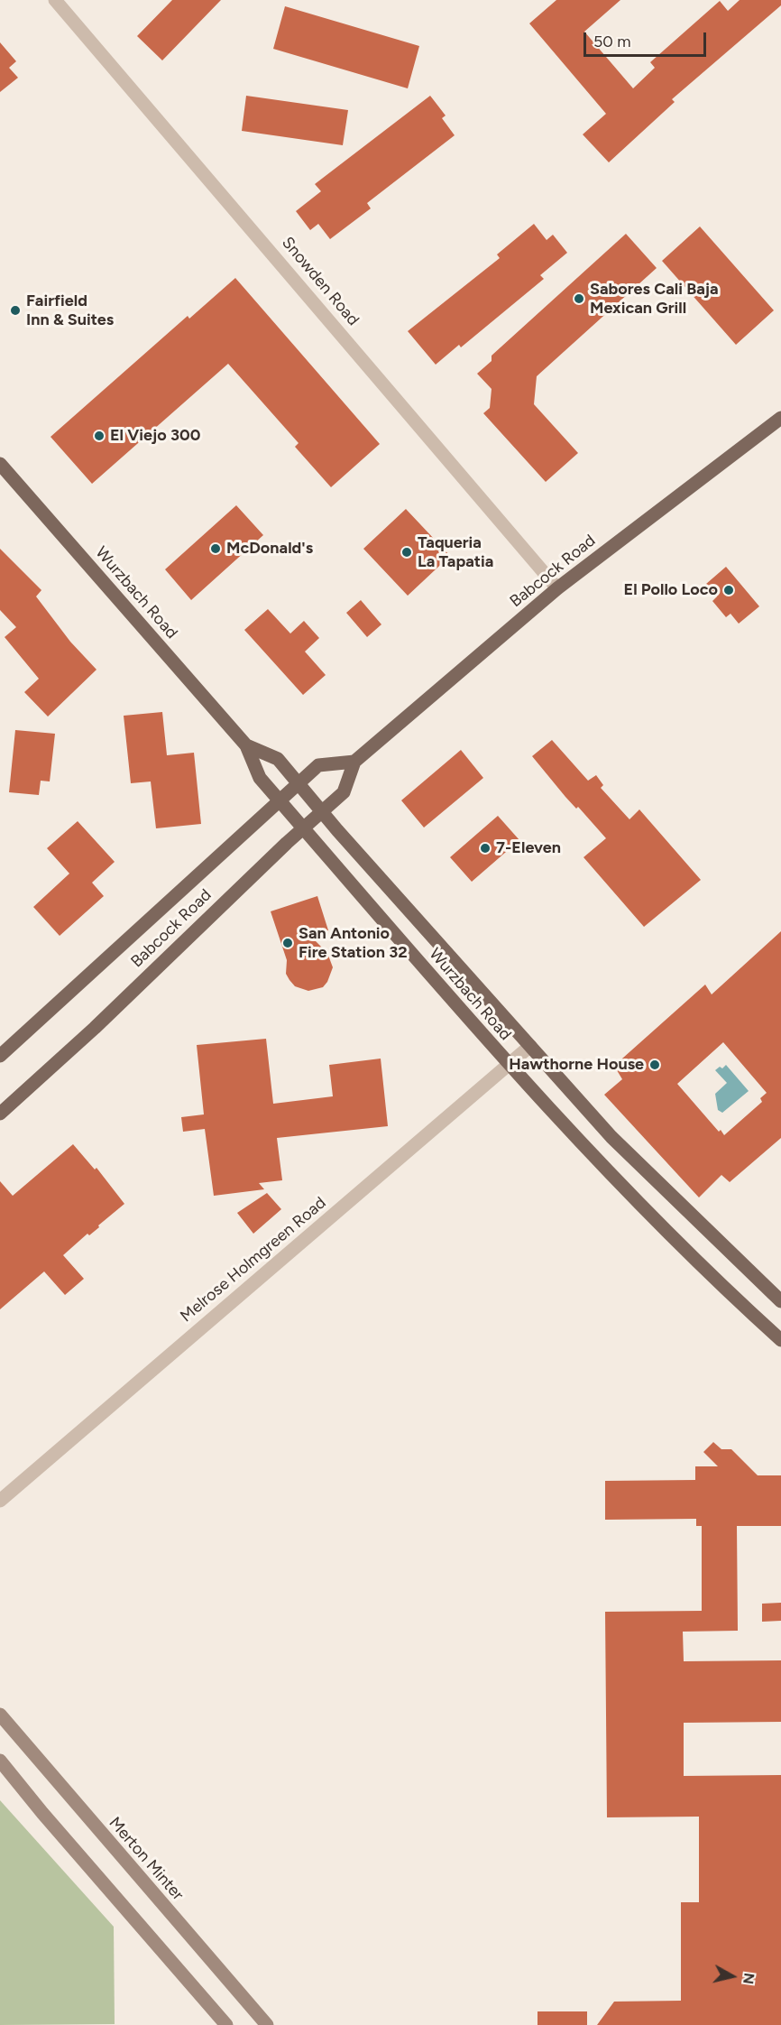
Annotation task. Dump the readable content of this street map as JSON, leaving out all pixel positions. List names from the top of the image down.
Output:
{
  "streets": {
    "main road": ["Babcock Road", "Wurzbach Road"],
    "street": ["Snowden Road", "Melrose Holmgreen Road", "Merton Minter"]
  },
  "crossings": [
    ["Snowden Road", "Babcock Road"],
    ["Babcock Road", "Wurzbach Road"],
    ["Wurzbach Road", "Melrose Holmgreen Road"]
  ],
  "places": [
    "Sabores Cali Baja Mexican Grill",
    "Fairfield Inn & Suites",
    "El Viejo 300",
    "McDonald's",
    "Taqueria La Tapatia",
    "El Pollo Loco",
    "7-Eleven",
    "San Antonio Fire Station 32",
    "Hawthorne House"
  ],
  "scale_bar": "50 m",
  "north": "right"
}
